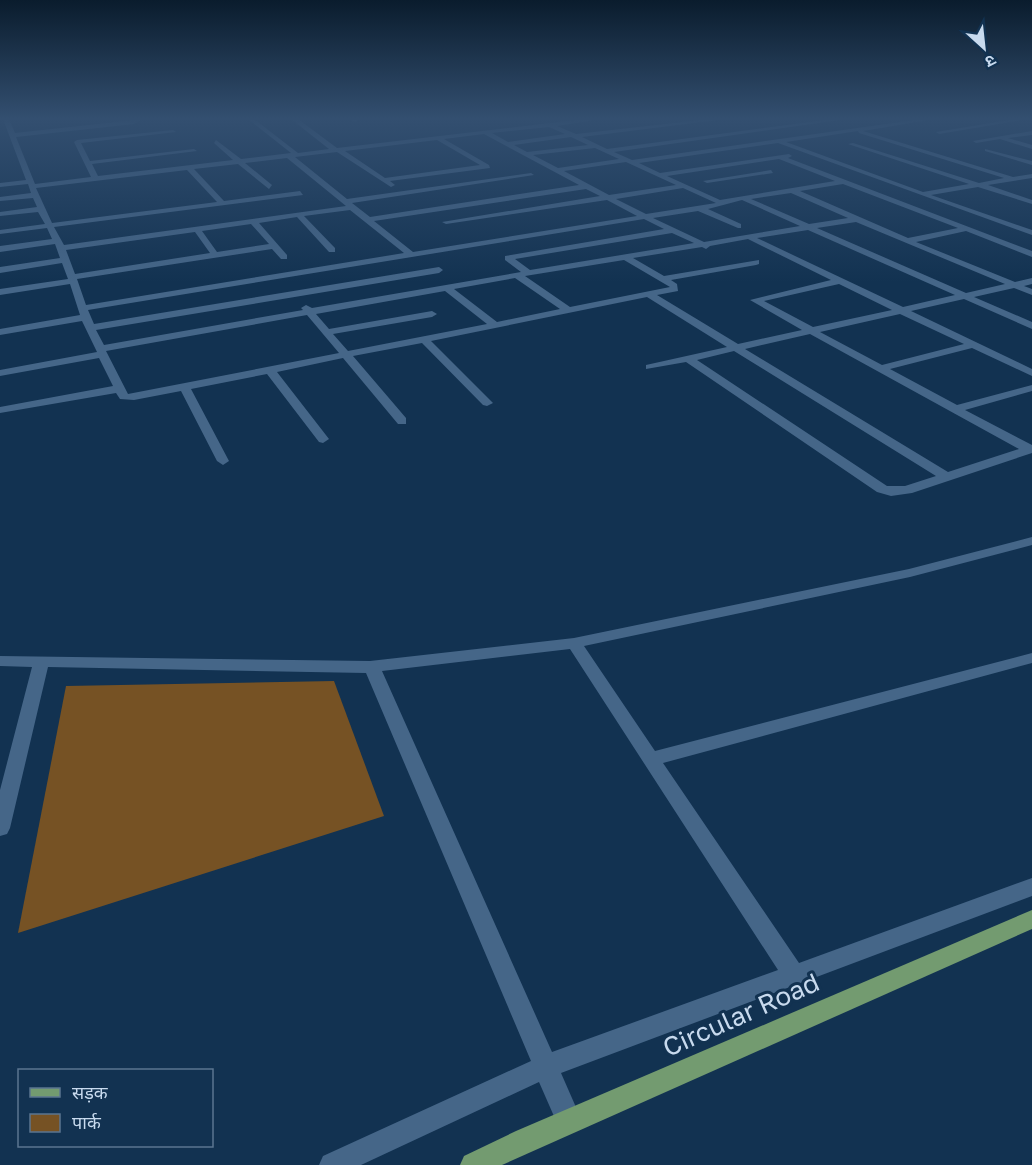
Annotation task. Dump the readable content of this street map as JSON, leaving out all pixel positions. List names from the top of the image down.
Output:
{
  "streets": {
    "main road": ["Circular Road"]
  },
  "legend": ["सड़क", "पार्क"],
  "north": "bottom right"
}
